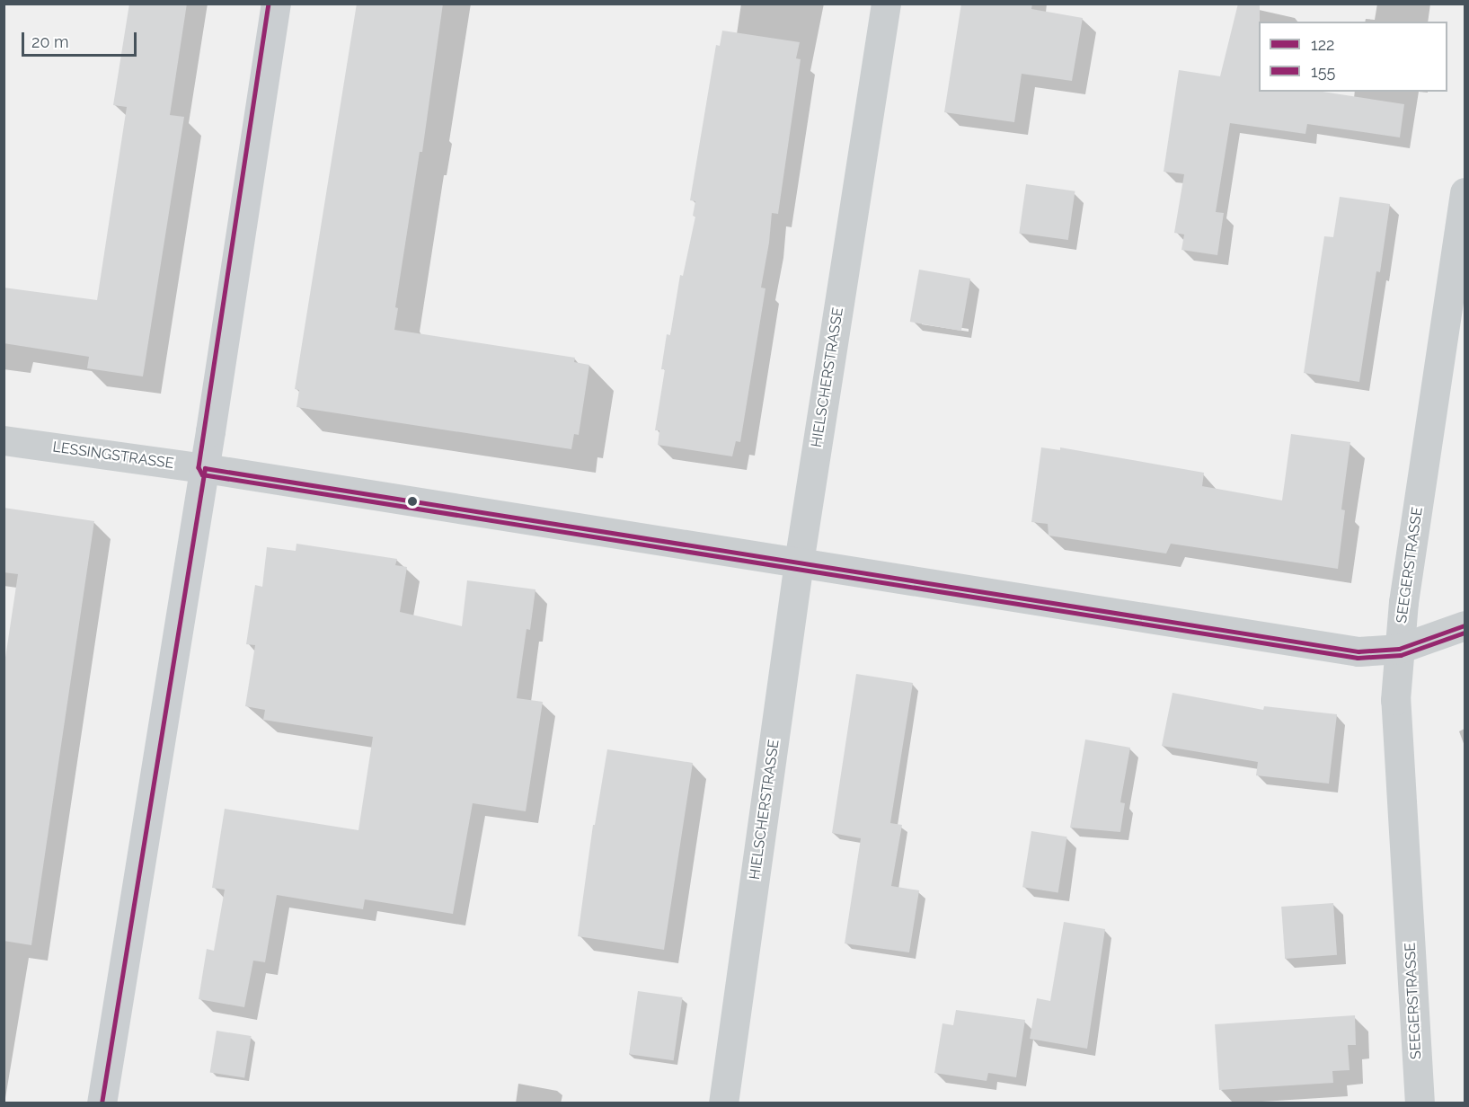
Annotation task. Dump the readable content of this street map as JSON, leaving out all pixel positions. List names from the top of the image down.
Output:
{
  "streets": {
    "street": ["HIELSCHERSTRASSE", "LESSINGSTRASSE", "SEEGERSTRASSE"]
  },
  "crossings": [
    ["HIELSCHERSTRASSE", "LESSINGSTRASSE"],
    ["LESSINGSTRASSE", "SEEGERSTRASSE"]
  ],
  "lines": ["transit line 155", "transit line 122"],
  "legend": ["122", "155"],
  "scale_bar": "20 m"
}
